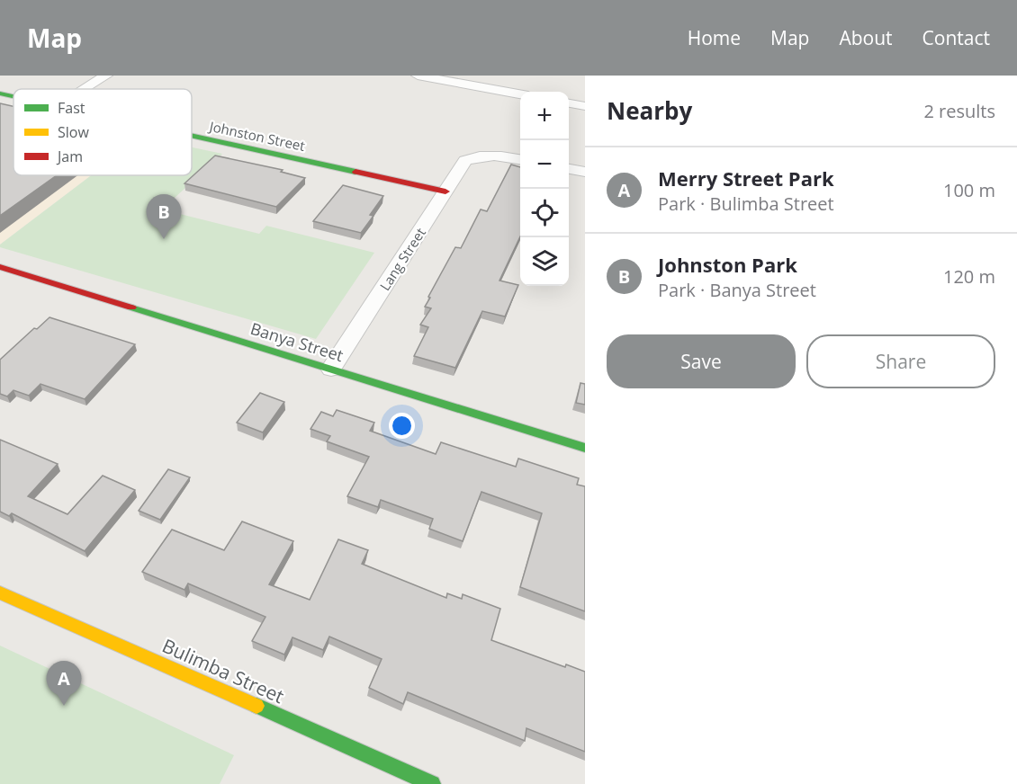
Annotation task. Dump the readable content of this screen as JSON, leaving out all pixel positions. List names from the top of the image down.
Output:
{
  "streets": {
    "street": [
      "Johnston Street",
      "Lang Street",
      "Banya Street",
      "Bulimba Street"
    ]
  },
  "crossings": [
    ["Johnston Street", "Lang Street"],
    ["Lang Street", "Banya Street"]
  ],
  "legend": ["Fast", "Slow", "Jam"],
  "page": {
    "header": "Map",
    "nav": [
      "Home",
      "Map",
      "About",
      "Contact"
    ],
    "heading": ["Nearby", "2 results"],
    "map_buttons": ["+", "−"],
    "list": [
      {
        "mark": "A",
        "name": "Merry Street Park",
        "note": "Park · Bulimba Street",
        "value": "100 m"
      },
      {
        "mark": "B",
        "name": "Johnston Park",
        "note": "Park · Banya Street",
        "value": "120 m"
      }
    ],
    "pins": ["B", "A"],
    "buttons": ["Save", "Share"]
  }
}
